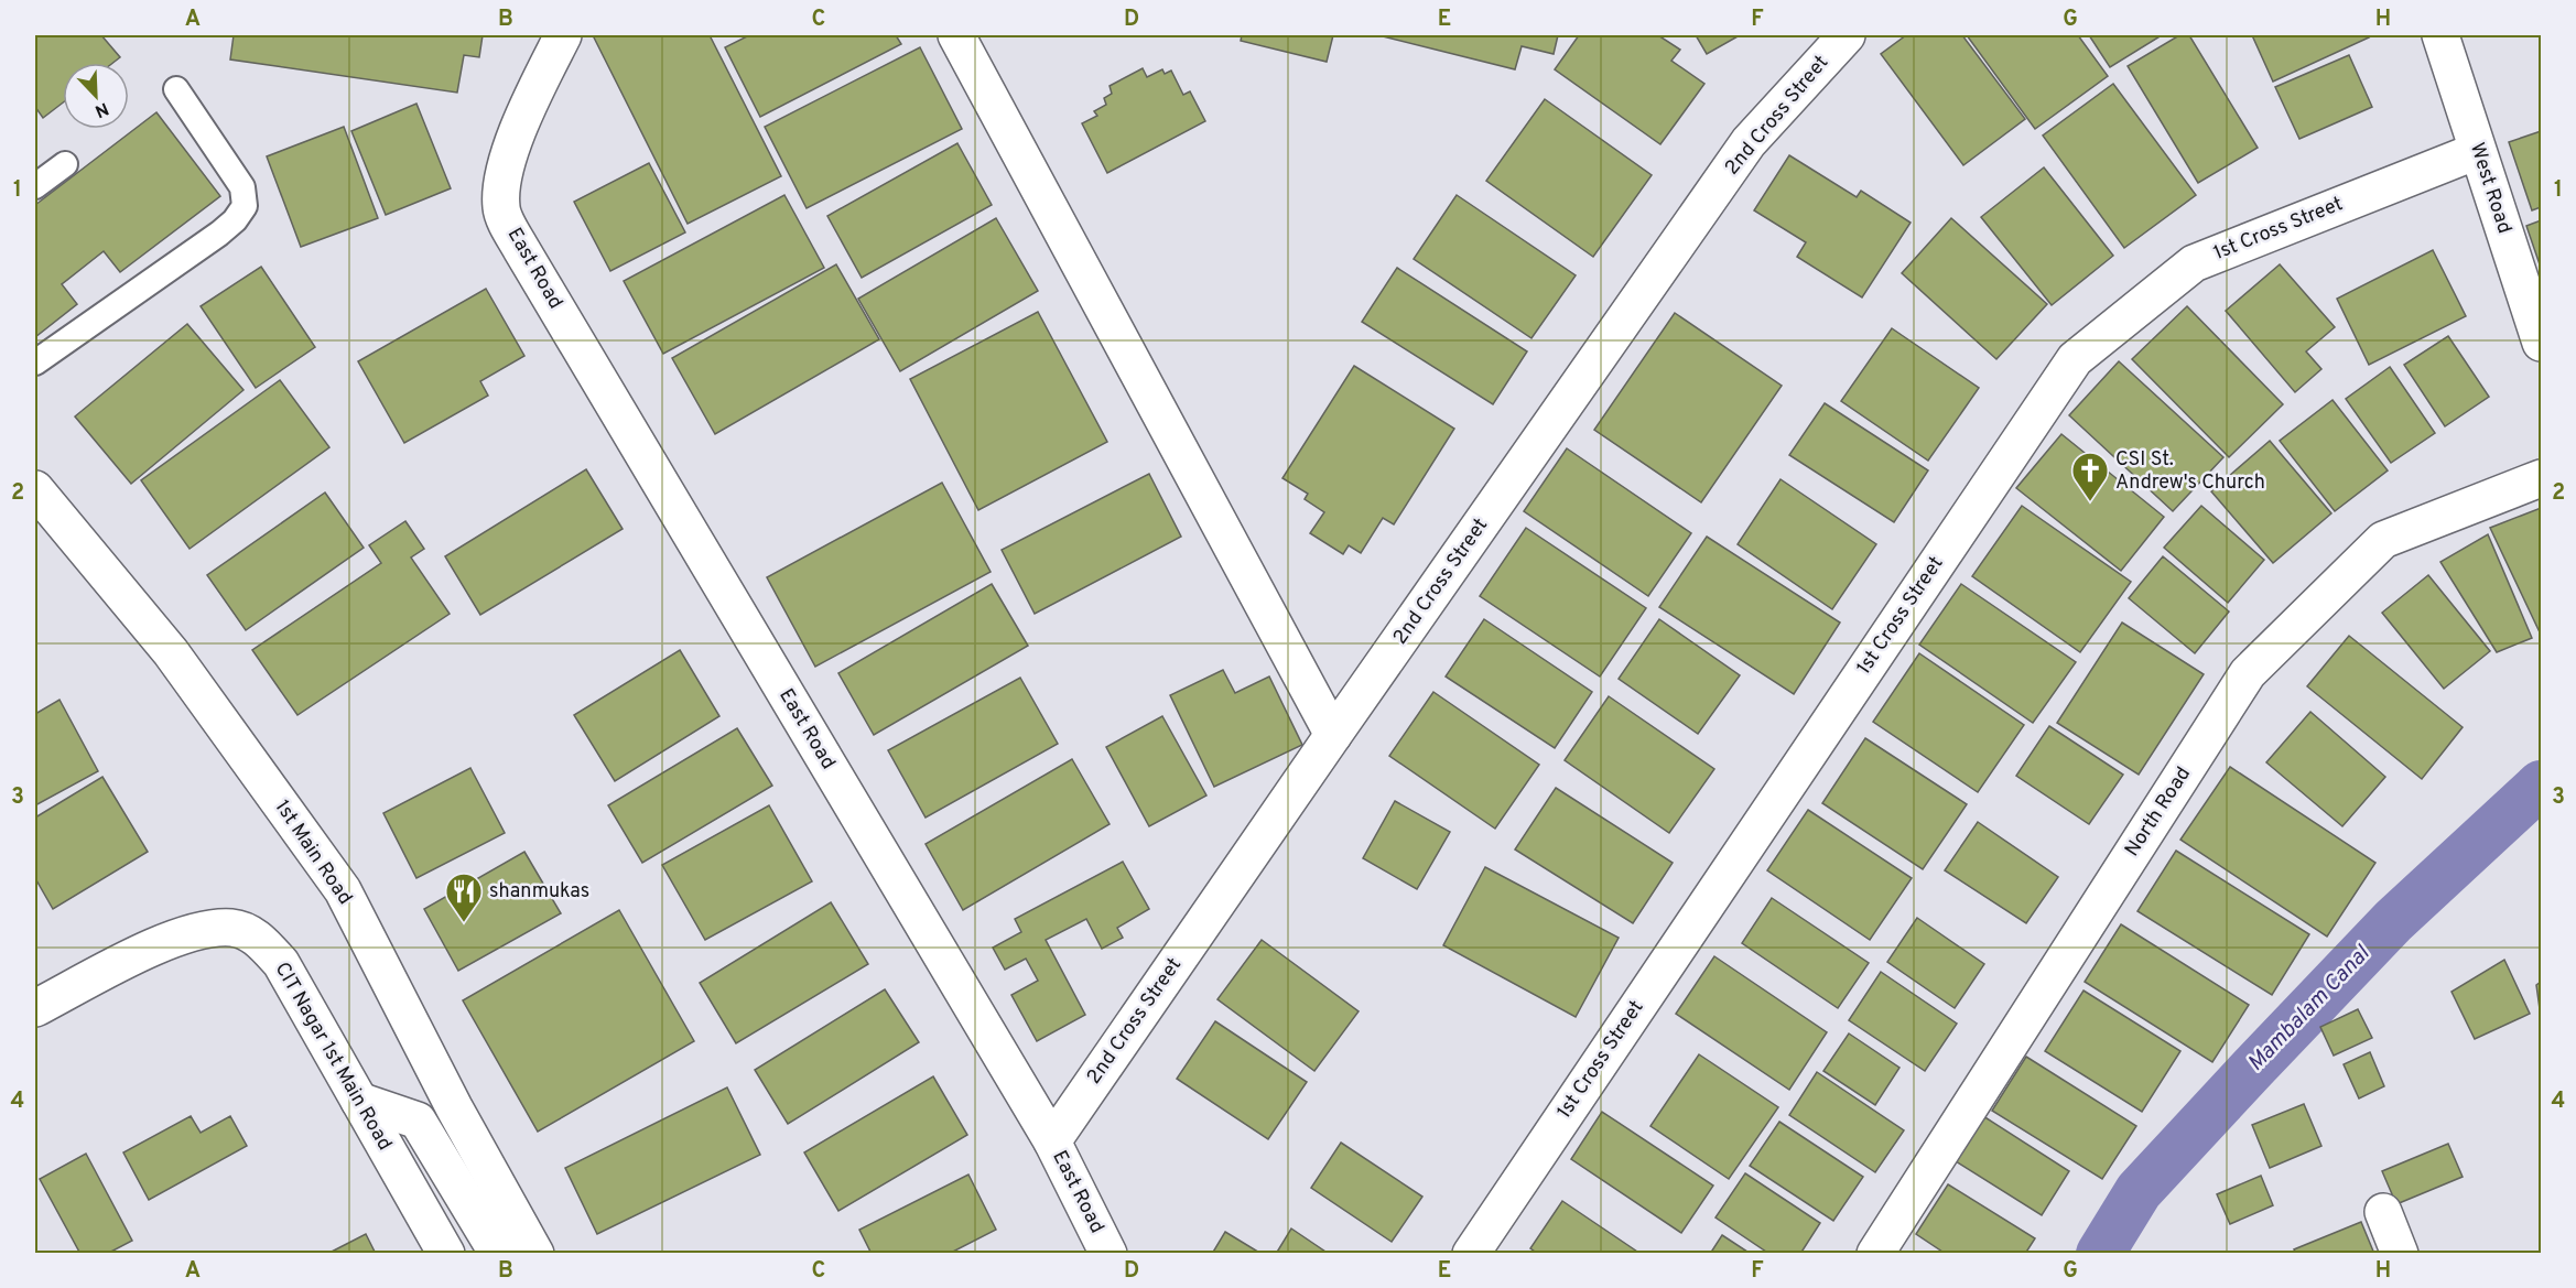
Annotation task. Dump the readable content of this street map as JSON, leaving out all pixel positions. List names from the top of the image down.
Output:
{
  "streets": {
    "street": [
      "2nd Cross Street",
      "West Road",
      "1st Cross Street",
      "East Road",
      "North Road",
      "1st Main Road",
      "CIT Nagar 1st Main Road"
    ]
  },
  "crossings": [
    ["2nd Cross Street", "East Road"],
    ["West Road", "1st Cross Street"]
  ],
  "water": ["Mambalam Canal"],
  "places": {
    "church": ["CSI St. Andrew's Church"],
    "restaurant": ["shanmukas"]
  },
  "north": "bottom right",
  "grid": {
    "columns": [
      "A",
      "B",
      "C",
      "D",
      "E",
      "F",
      "G",
      "H"
    ],
    "rows": [
      "1",
      "2",
      "3",
      "4"
    ]
  }
}
